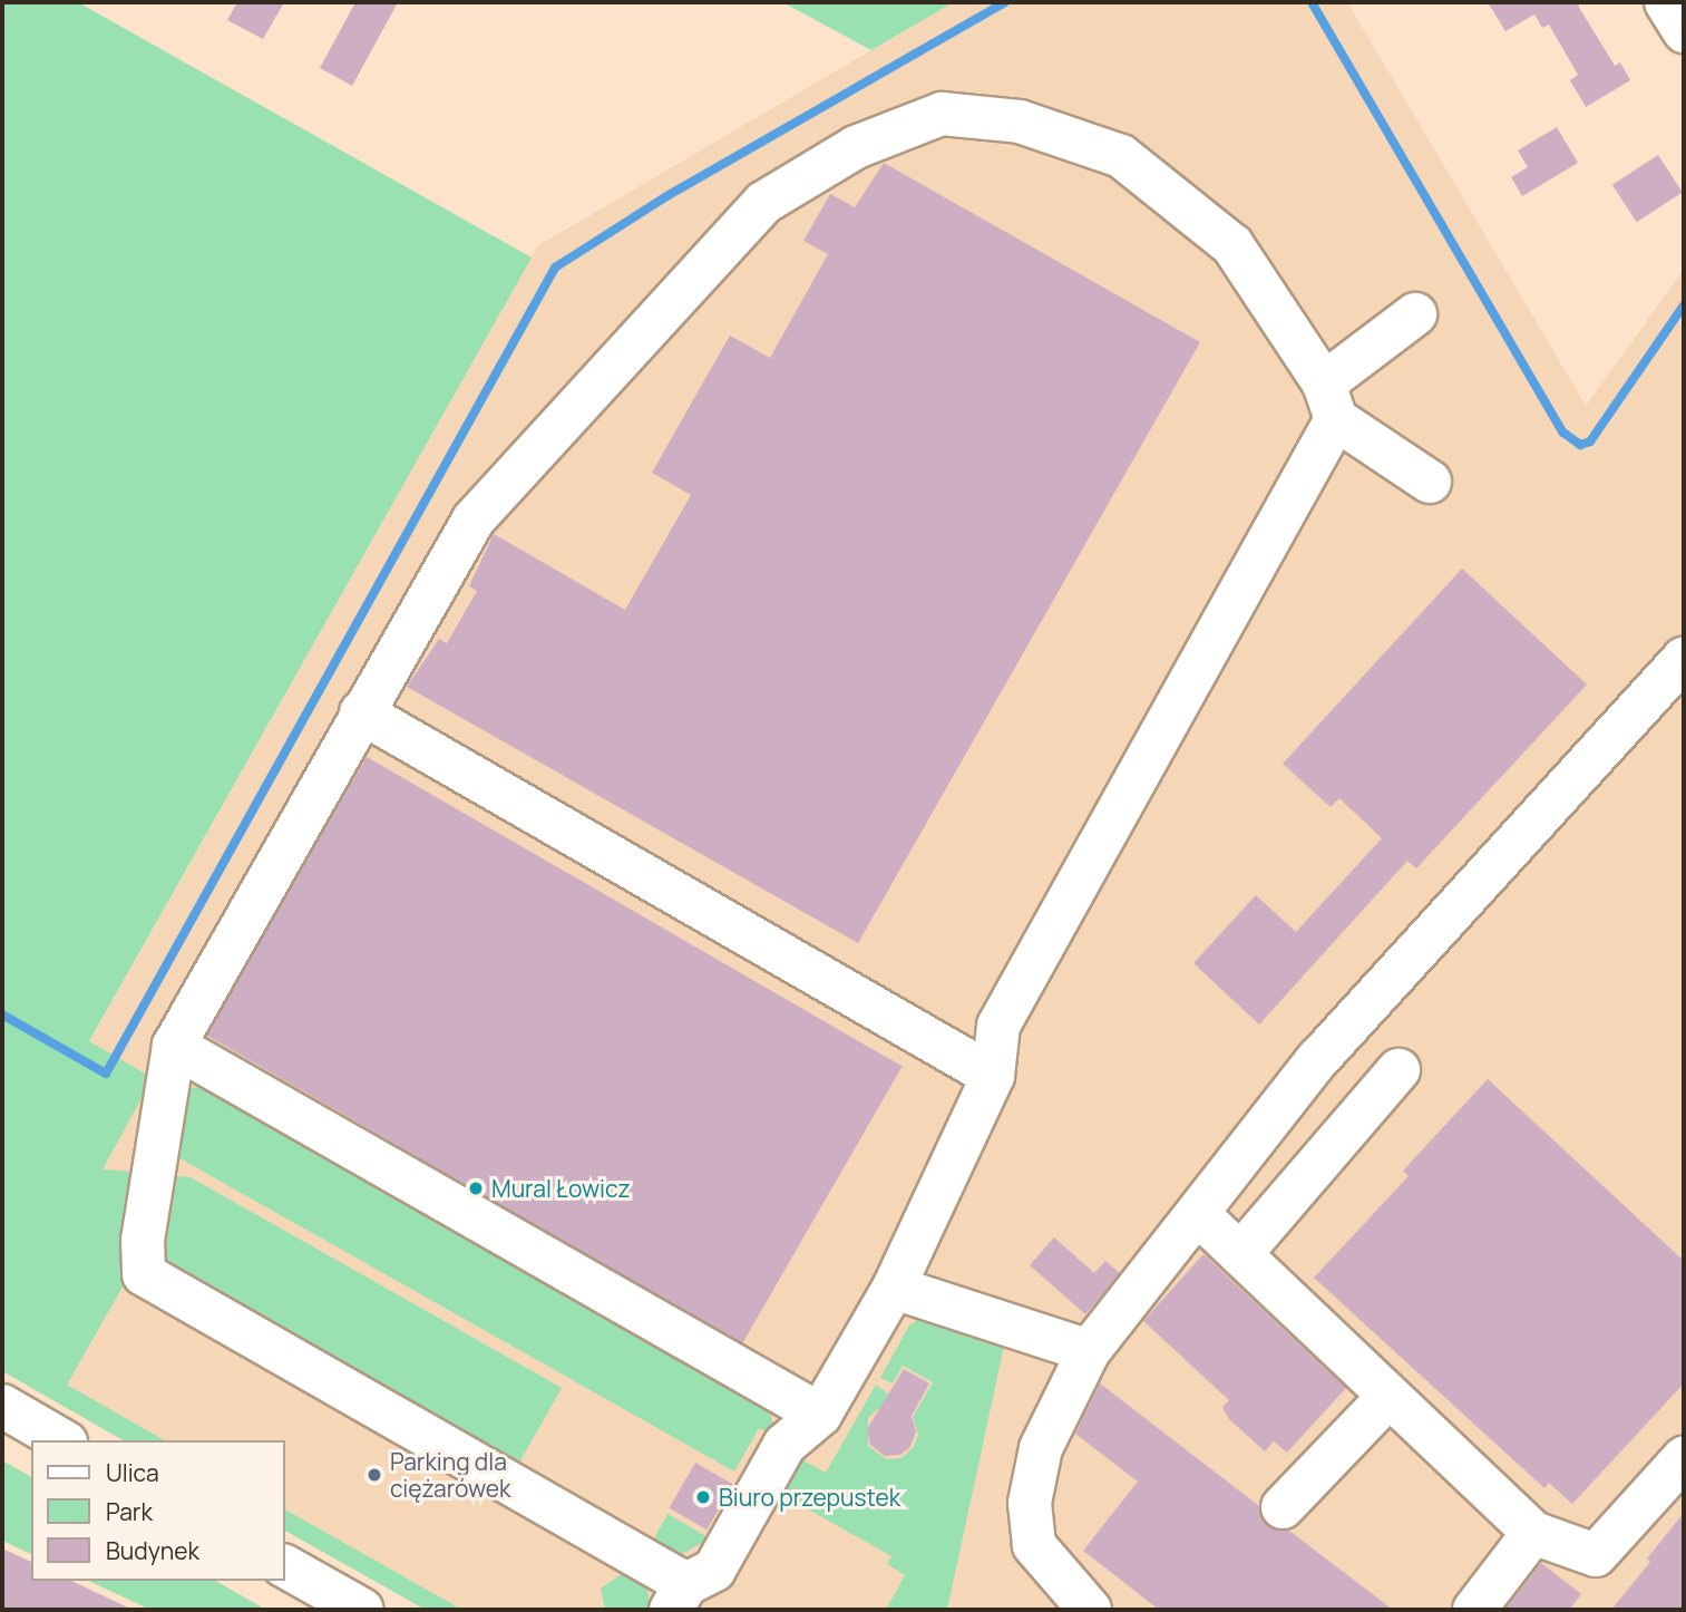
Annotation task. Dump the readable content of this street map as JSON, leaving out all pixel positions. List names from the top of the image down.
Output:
{
  "places": ["Mural Łowicz", "Parking dla ciężarówek", "Biuro przepustek"],
  "legend": ["Ulica", "Park", "Budynek"]
}
